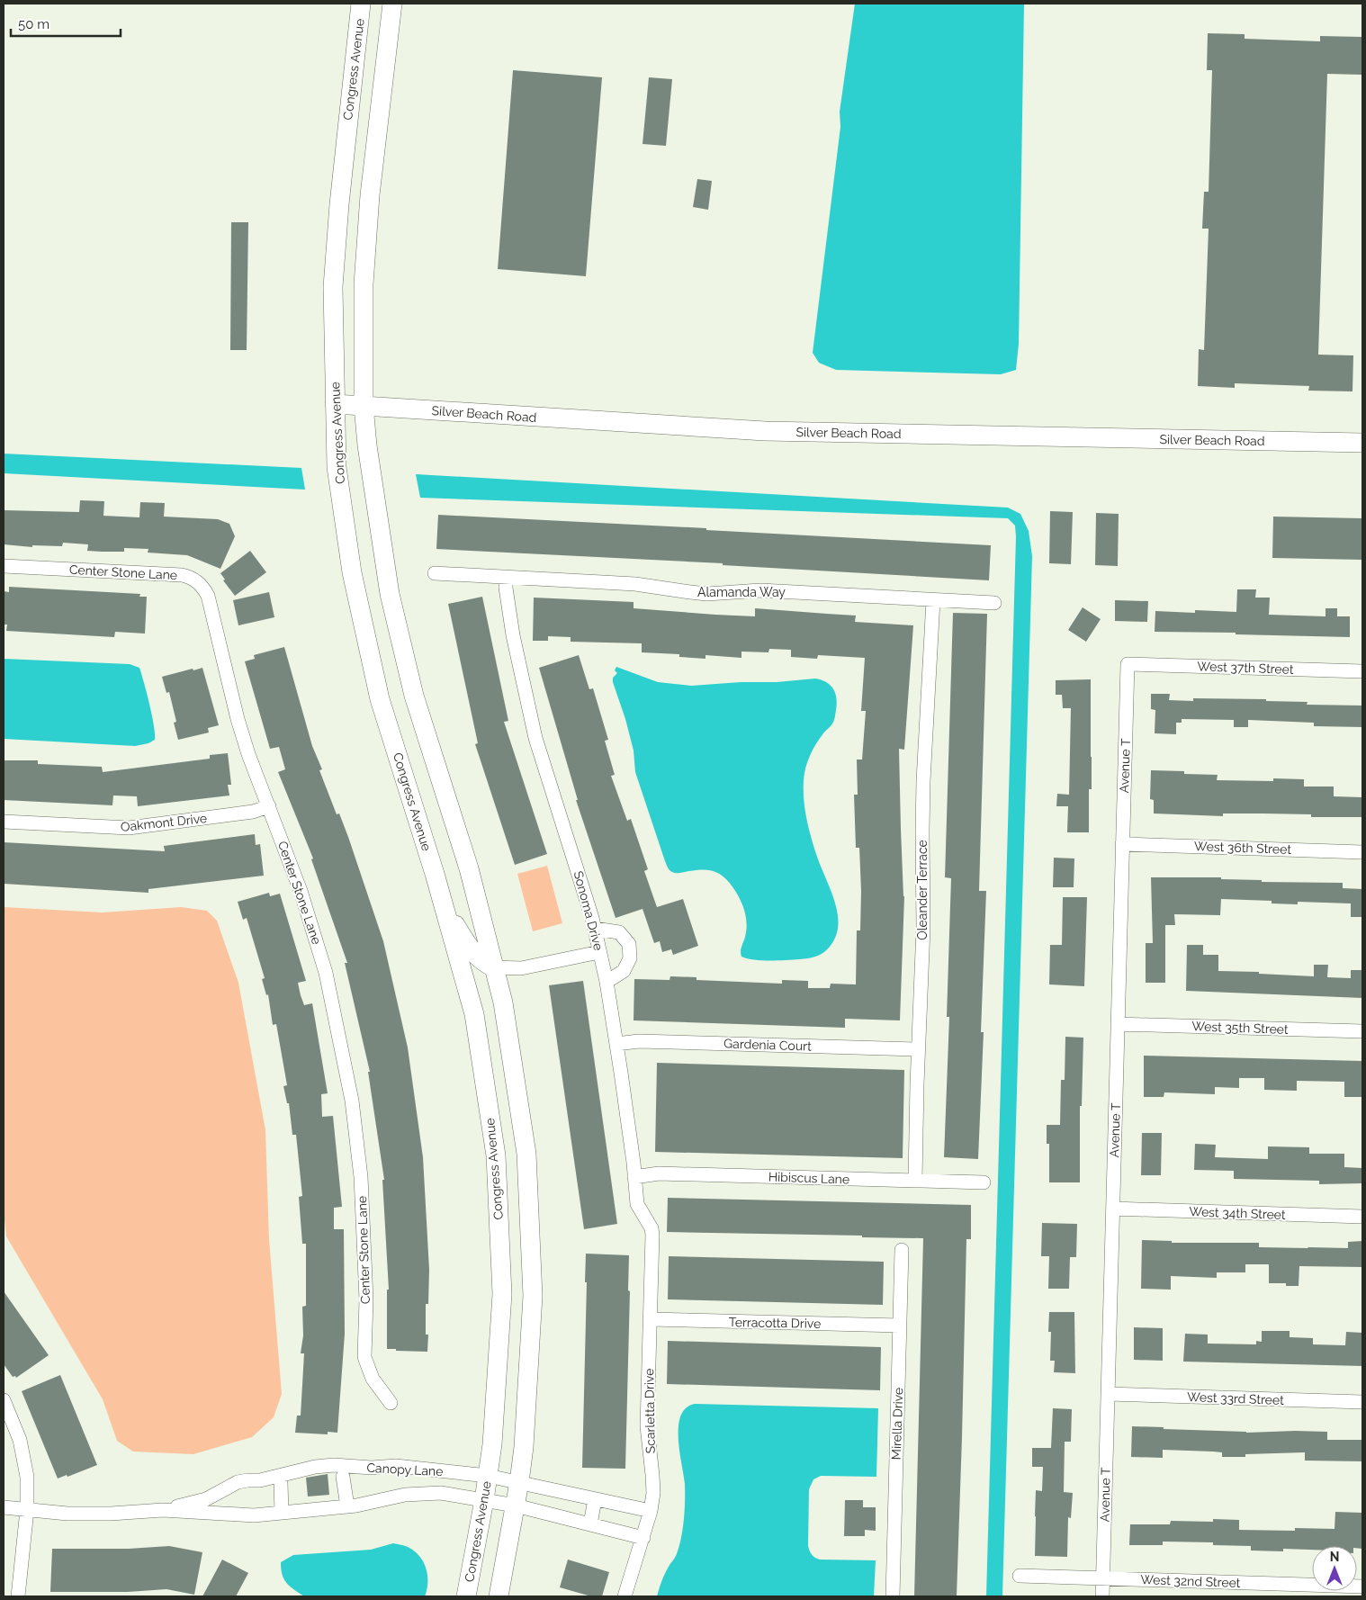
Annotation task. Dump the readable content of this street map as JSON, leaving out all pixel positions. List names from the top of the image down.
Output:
{
  "streets": {
    "street": [
      "Congress Avenue",
      "Silver Beach Road",
      "Center Stone Lane",
      "Alamanda Way",
      "West 37th Street",
      "Avenue T",
      "Oakmont Drive",
      "West 36th Street",
      "Oleander Terrace",
      "Sonoma Drive",
      "West 35th Street",
      "Gardenia Court",
      "Hibiscus Lane",
      "West 34th Street",
      "Terracotta Drive",
      "West 33rd Street",
      "Scarletta Drive",
      "Mirella Drive",
      "Canopy Lane",
      "West 32nd Street"
    ]
  },
  "crossings": [
    ["Congress Avenue", "Silver Beach Road"],
    ["Congress Avenue", "Canopy Lane"],
    ["Center Stone Lane", "Oakmont Drive"],
    ["Alamanda Way", "Oleander Terrace"],
    ["Alamanda Way", "Sonoma Drive"],
    ["West 37th Street", "Avenue T"],
    ["Avenue T", "West 36th Street"],
    ["Avenue T", "West 35th Street"],
    ["Avenue T", "West 34th Street"],
    ["Avenue T", "West 33rd Street"],
    ["Avenue T", "West 32nd Street"],
    ["Oleander Terrace", "Gardenia Court"],
    ["Oleander Terrace", "Hibiscus Lane"],
    ["Sonoma Drive", "Gardenia Court"],
    ["Sonoma Drive", "Hibiscus Lane"],
    ["Sonoma Drive", "Scarletta Drive"],
    ["Terracotta Drive", "Scarletta Drive"],
    ["Terracotta Drive", "Mirella Drive"],
    ["Scarletta Drive", "Canopy Lane"]
  ],
  "scale_bar": "50 m",
  "north": "top"
}
